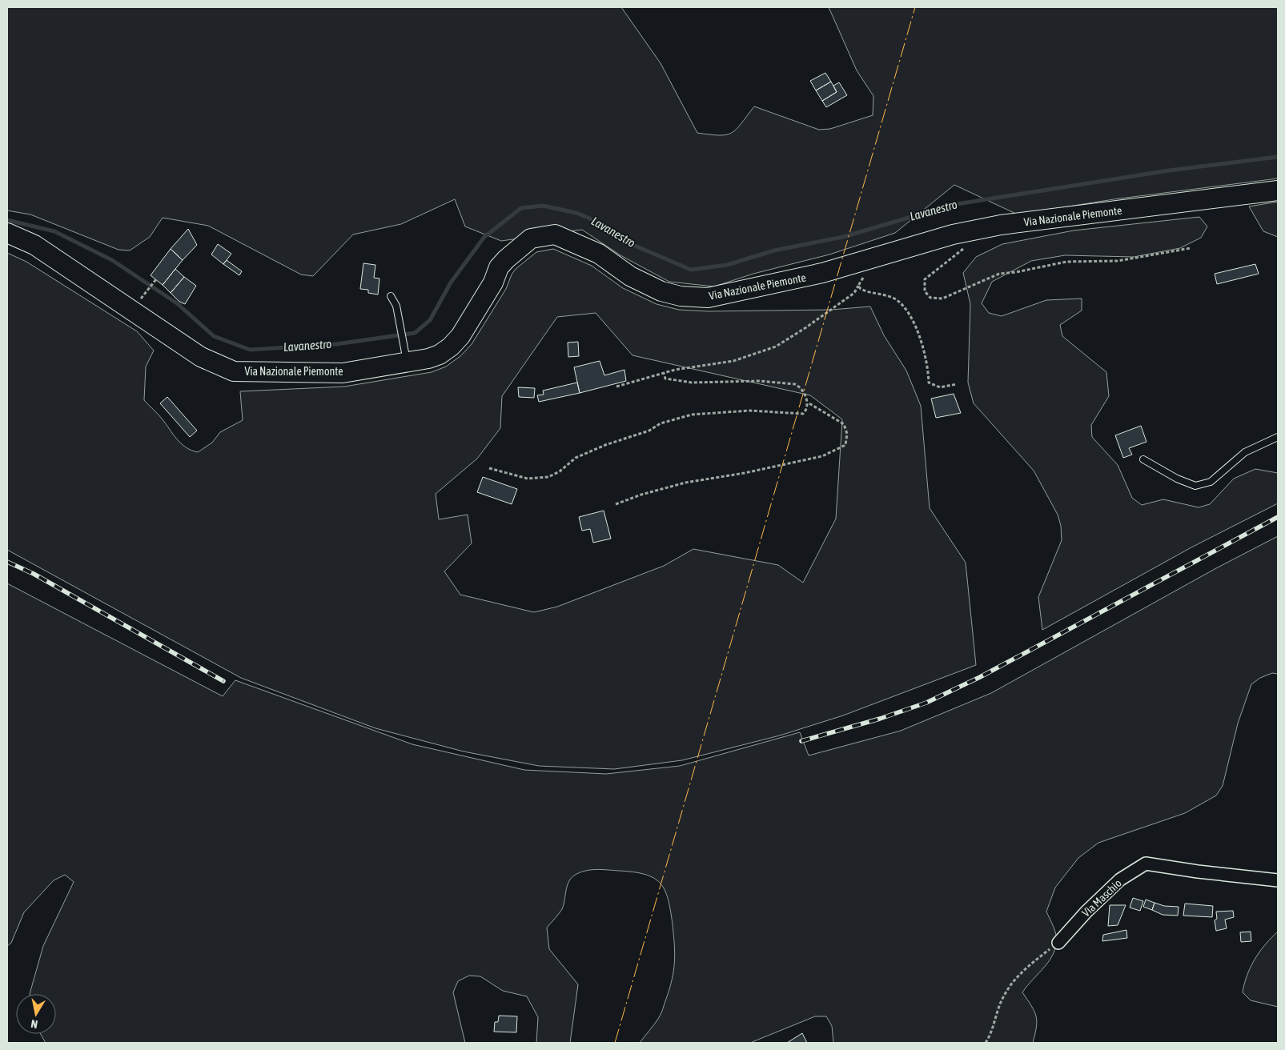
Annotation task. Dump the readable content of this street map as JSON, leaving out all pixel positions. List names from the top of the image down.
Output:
{
  "streets": {
    "main road": ["Via Nazionale Piemonte"],
    "street": ["Via Maschio"]
  },
  "water": ["Lavanestro"],
  "north": "bottom"
}
